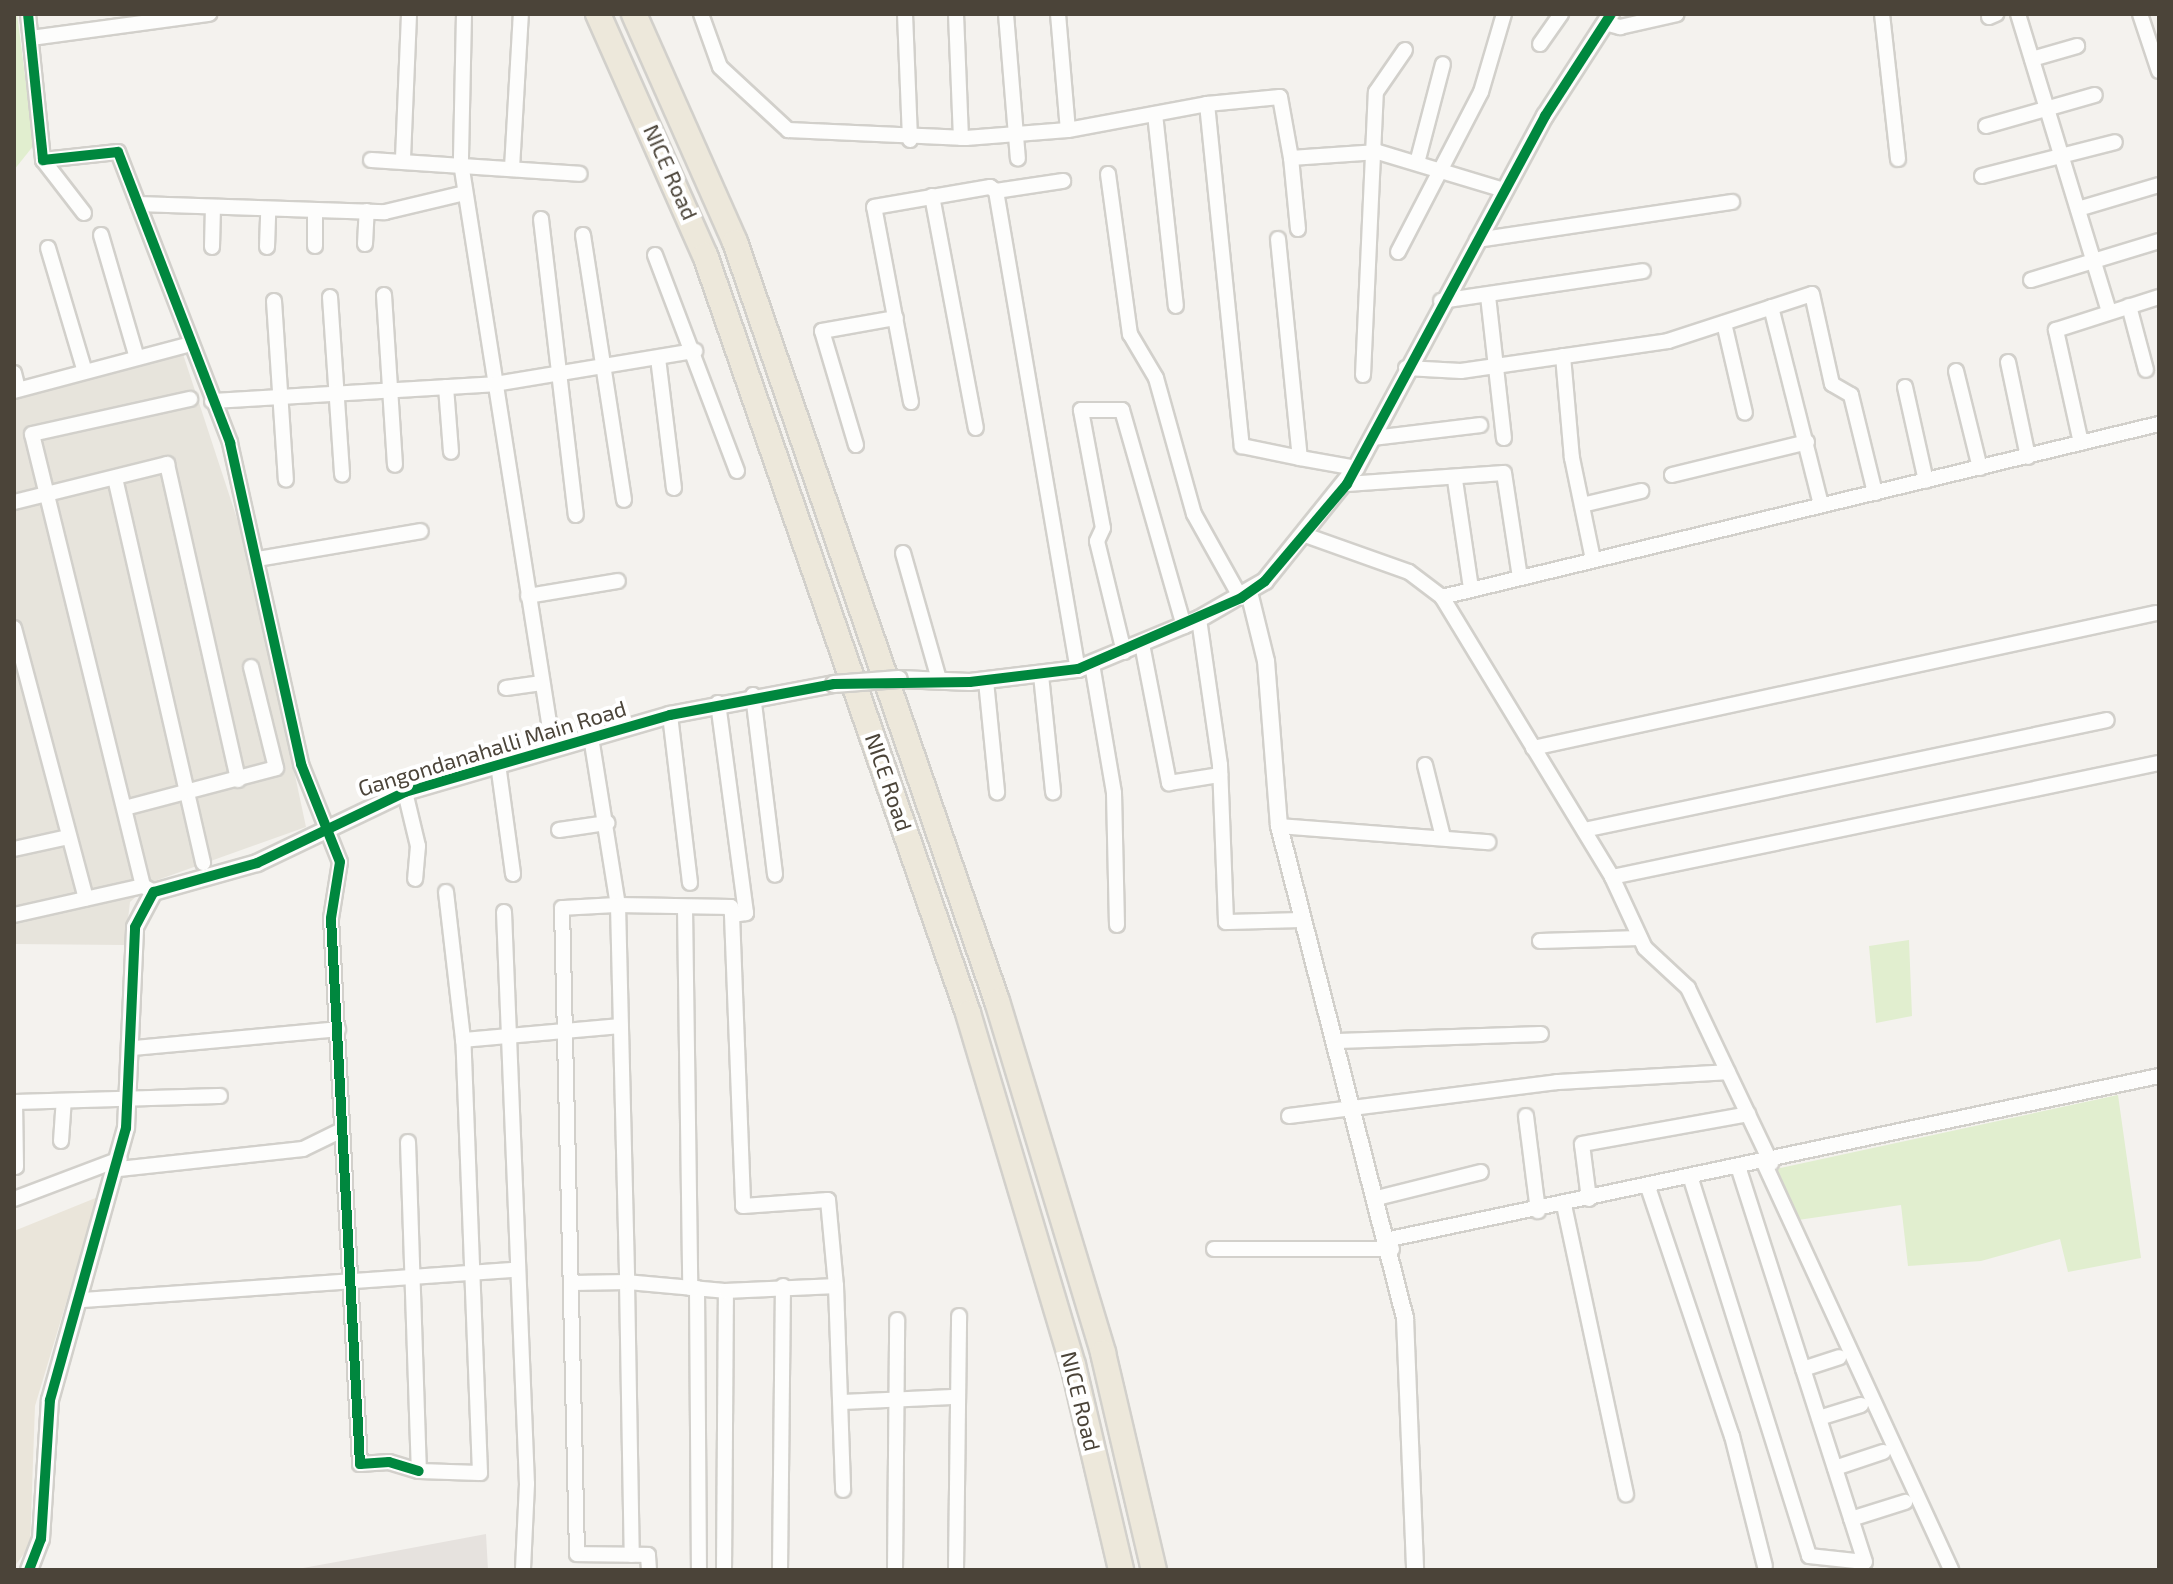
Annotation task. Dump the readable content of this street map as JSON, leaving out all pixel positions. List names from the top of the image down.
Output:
{
  "streets": {
    "highway": ["NICE Road"],
    "street": ["Gangondanahalli Main Road"]
  }
}
